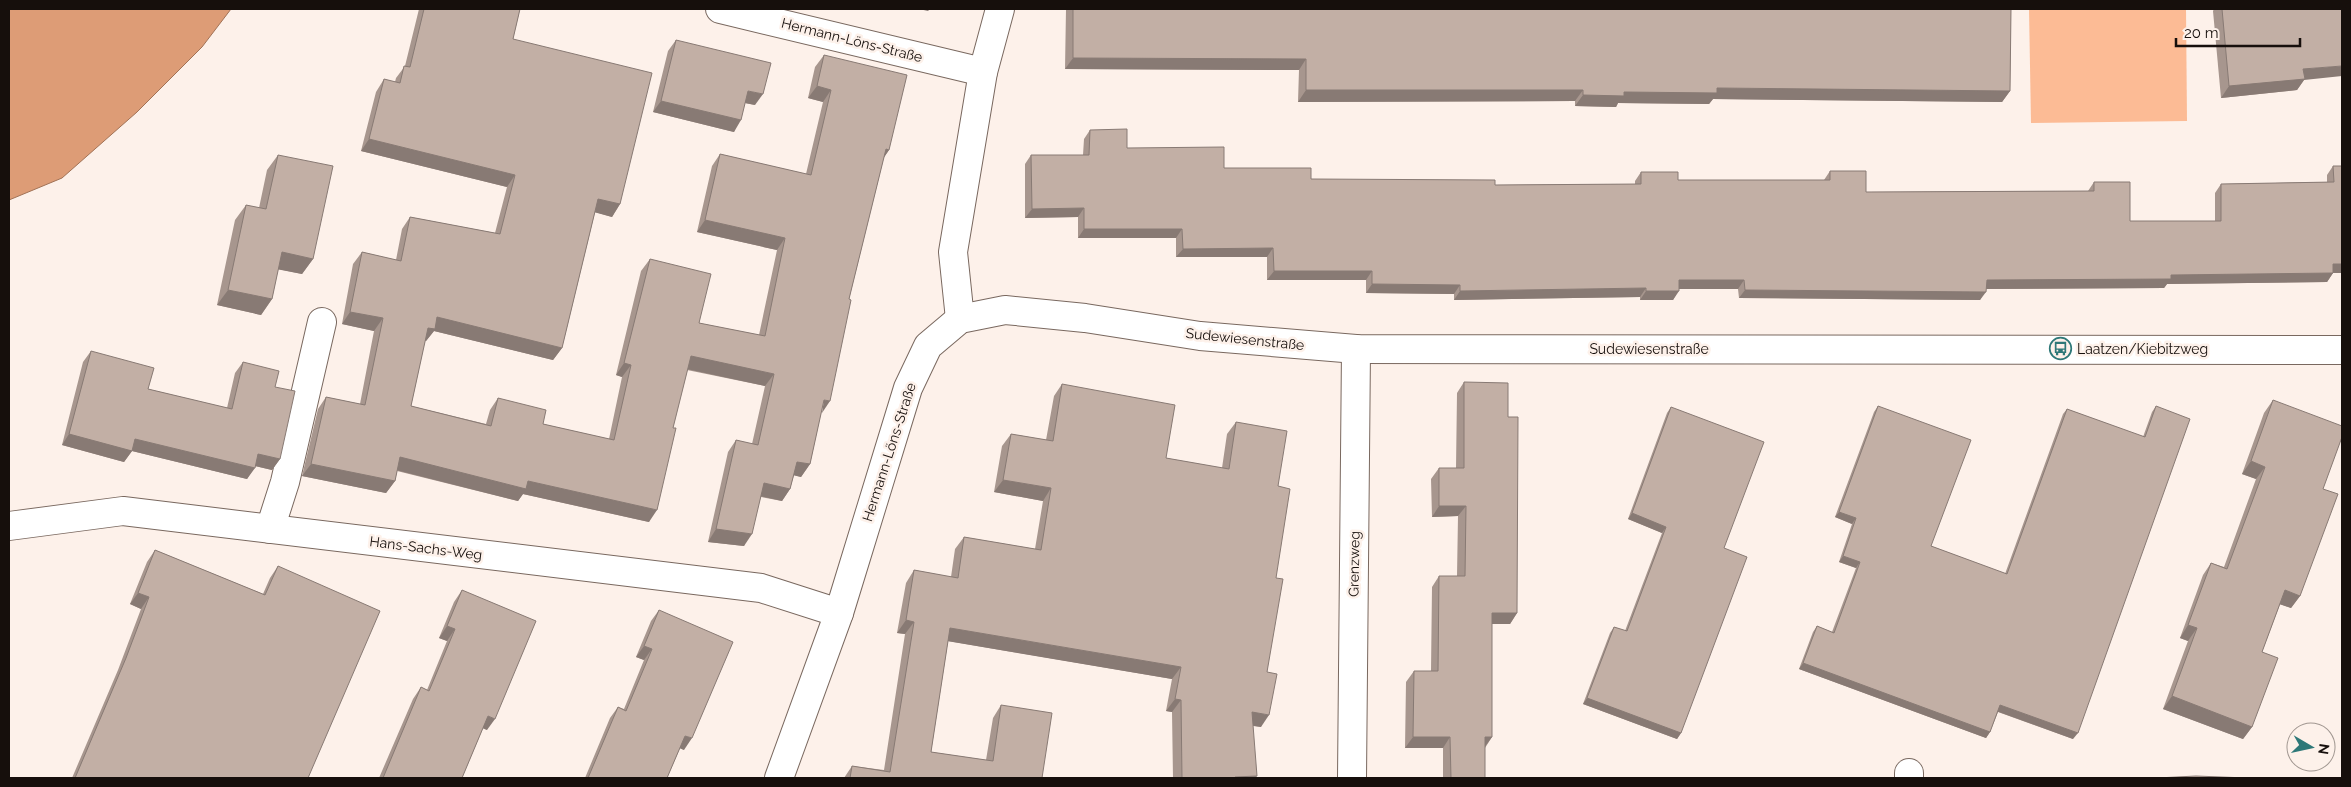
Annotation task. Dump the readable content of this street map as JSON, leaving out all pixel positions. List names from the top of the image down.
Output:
{
  "streets": {
    "street": [
      "Hermann-Löns-Straße",
      "Sudewiesenstraße",
      "Hans-Sachs-Weg",
      "Grenzweg"
    ]
  },
  "crossings": [
    ["Hermann-Löns-Straße", "Sudewiesenstraße"],
    ["Hermann-Löns-Straße", "Hans-Sachs-Weg"],
    ["Sudewiesenstraße", "Grenzweg"]
  ],
  "places": {
    "bus stop": ["Laatzen/Kiebitzweg"]
  },
  "scale_bar": "20 m",
  "north": "right"
}
